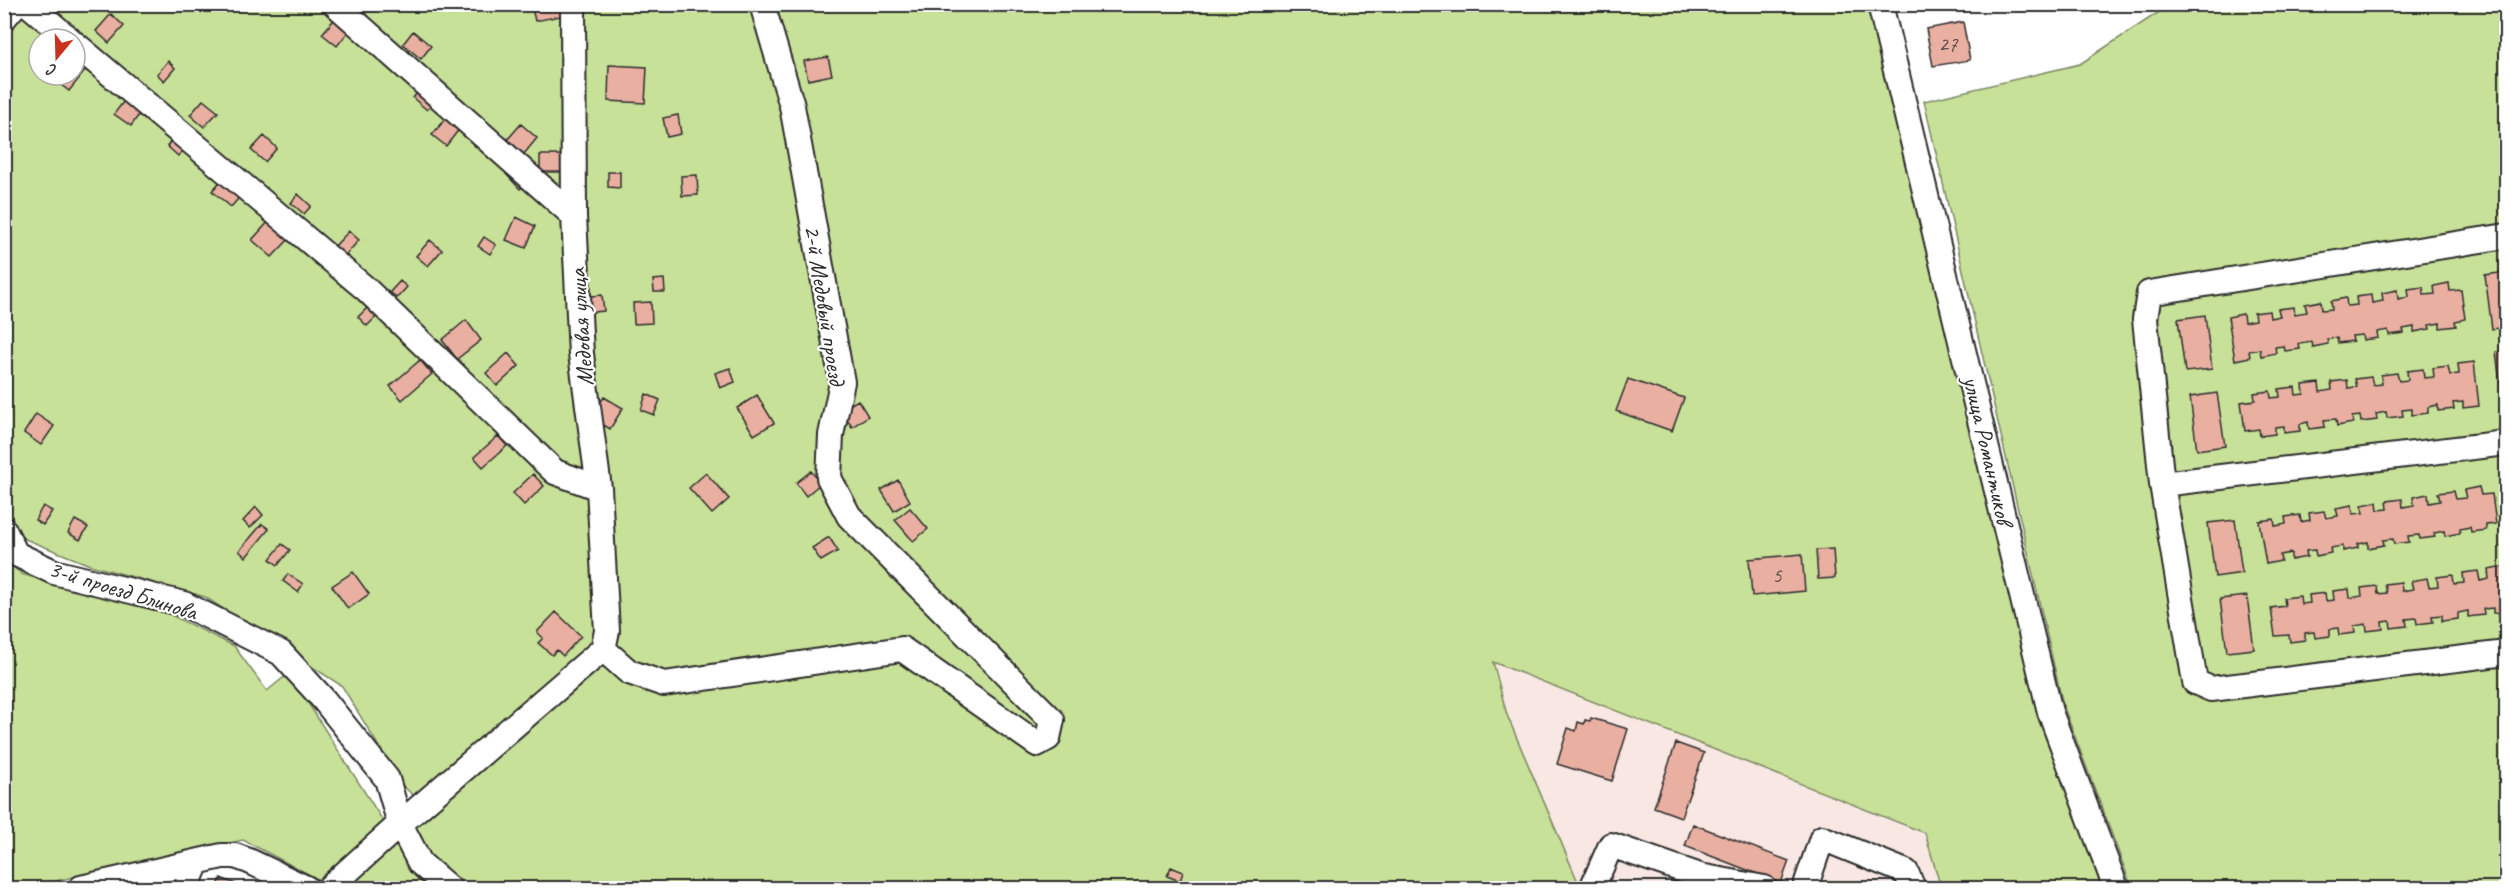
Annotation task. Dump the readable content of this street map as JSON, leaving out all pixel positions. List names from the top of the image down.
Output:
{
  "streets": {
    "street": [
      "2-й Медовый проезд",
      "Медовая улица",
      "улица Романтиков",
      "3-й проезд Блинова"
    ]
  },
  "crossings": [
    ["2-й Медовый проезд", "Медовая улица"]
  ],
  "house_numbers": ["27", "5"],
  "north": "bottom"
}
